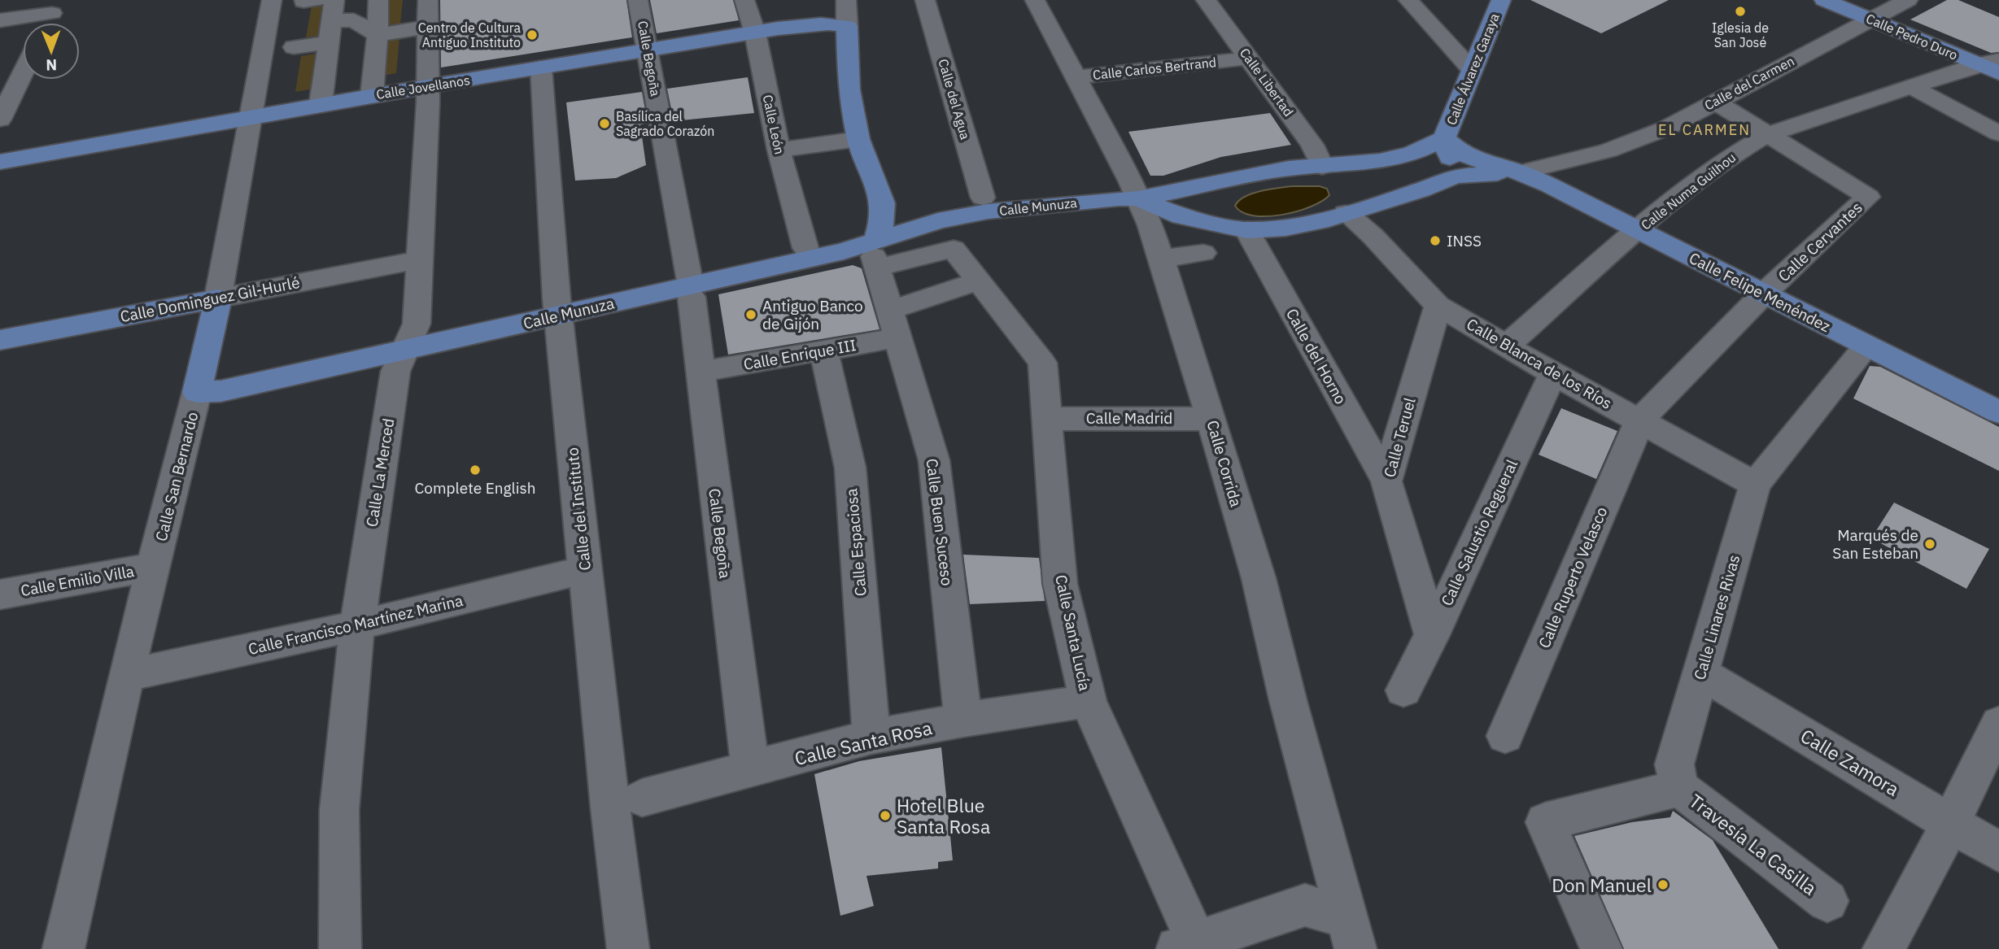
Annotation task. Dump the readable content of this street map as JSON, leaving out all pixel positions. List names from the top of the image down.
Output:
{
  "streets": {
    "main road": [
      "Calle Pedro Duro",
      "Calle Álvarez Garaya",
      "Calle Jovellanos",
      "Calle Munuza",
      "Calle Felipe Menéndez",
      "Calle Dominguez Gil-Hurlé",
      "Calle San Bernardo"
    ],
    "street": [
      "Calle Begoña",
      "Calle Carlos Bertrand",
      "Calle Libertad",
      "Calle del Carmen",
      "Calle del Agua",
      "Calle León",
      "Calle Numa Guilhou",
      "Calle Cervantes",
      "Calle Enrique III",
      "Calle del Horno",
      "Calle Blanca de los Ríos",
      "Calle Madrid",
      "Calle Teruel",
      "Calle Corrida",
      "Calle La Merced",
      "Calle del Instituto",
      "Calle Buen Suceso",
      "Calle Salustio Regueral",
      "Calle Espaciosa",
      "Calle Ruperto Velasco",
      "Calle Emilio Villa",
      "Calle Linares Rivas",
      "Calle Francisco Martínez Marina",
      "Calle Santa Lucía",
      "Calle Santa Rosa",
      "Calle Zamora",
      "Travesía La Casilla"
    ]
  },
  "crossings": [
    ["Calle Pedro Duro", "Calle del Carmen"],
    ["Calle Pedro Duro", "Calle Numa Guilhou"],
    ["Calle Begoña", "Calle Jovellanos"],
    ["Calle Begoña", "Calle Munuza"],
    ["Calle Begoña", "Calle Enrique III"],
    ["Calle Begoña", "Calle Santa Rosa"],
    ["Calle Carlos Bertrand", "Calle Corrida"],
    ["Calle Álvarez Garaya", "Calle Libertad"],
    ["Calle Álvarez Garaya", "Calle Munuza"],
    ["Calle Álvarez Garaya", "Calle Felipe Menéndez"],
    ["Calle Álvarez Garaya", "Calle Corrida"],
    ["Calle del Carmen", "Calle Felipe Menéndez"],
    ["Calle Jovellanos", "Calle León"],
    ["Calle Jovellanos", "Calle La Merced"],
    ["Calle Jovellanos", "Calle San Bernardo"],
    ["Calle Jovellanos", "Calle del Instituto"],
    ["Calle Numa Guilhou", "Calle Cervantes"],
    ["Calle Numa Guilhou", "Calle Felipe Menéndez"],
    ["Calle Numa Guilhou", "Calle Blanca de los Ríos"],
    ["Calle Munuza", "Calle Corrida"],
    ["Calle Munuza", "Calle La Merced"],
    ["Calle Munuza", "Calle San Bernardo"],
    ["Calle Munuza", "Calle del Instituto"],
    ["Calle Munuza", "Calle Buen Suceso"],
    ["Calle Munuza", "Calle Santa Lucía"],
    ["Calle Cervantes", "Calle Felipe Menéndez"],
    ["Calle Cervantes", "Calle Blanca de los Ríos"],
    ["Calle Cervantes", "Calle Ruperto Velasco"],
    ["Calle Felipe Menéndez", "Calle Linares Rivas"],
    ["Calle Dominguez Gil-Hurlé", "Calle La Merced"],
    ["Calle Dominguez Gil-Hurlé", "Calle San Bernardo"],
    ["Calle Enrique III", "Calle Buen Suceso"],
    ["Calle Enrique III", "Calle Espaciosa"],
    ["Calle Enrique III", "Calle Santa Lucía"],
    ["Calle del Horno", "Calle Teruel"],
    ["Calle Blanca de los Ríos", "Calle Teruel"],
    ["Calle Blanca de los Ríos", "Calle Salustio Regueral"],
    ["Calle Blanca de los Ríos", "Calle Ruperto Velasco"],
    ["Calle Blanca de los Ríos", "Calle Linares Rivas"],
    ["Calle Madrid", "Calle Corrida"],
    ["Calle Madrid", "Calle Santa Lucía"],
    ["Calle Teruel", "Calle Salustio Regueral"],
    ["Calle La Merced", "Calle Francisco Martínez Marina"],
    ["Calle San Bernardo", "Calle Emilio Villa"],
    ["Calle San Bernardo", "Calle Francisco Martínez Marina"],
    ["Calle del Instituto", "Calle Francisco Martínez Marina"],
    ["Calle Buen Suceso", "Calle Santa Lucía"],
    ["Calle Buen Suceso", "Calle Santa Rosa"],
    ["Calle Espaciosa", "Calle Santa Rosa"],
    ["Calle Linares Rivas", "Calle Zamora"],
    ["Calle Linares Rivas", "Travesía La Casilla"],
    ["Calle Santa Lucía", "Calle Santa Rosa"]
  ],
  "districts": ["EL CARMEN"],
  "places": [
    "Iglesia de San José",
    "Centro de Cultura Antiguo Instituto",
    "Basílica del Sagrado Corazón",
    "INSS",
    "Antiguo Banco de Gijón",
    "Complete English",
    "Marqués de San Esteban",
    "Hotel Blue Santa Rosa",
    "Don Manuel"
  ],
  "north": "bottom"
}
